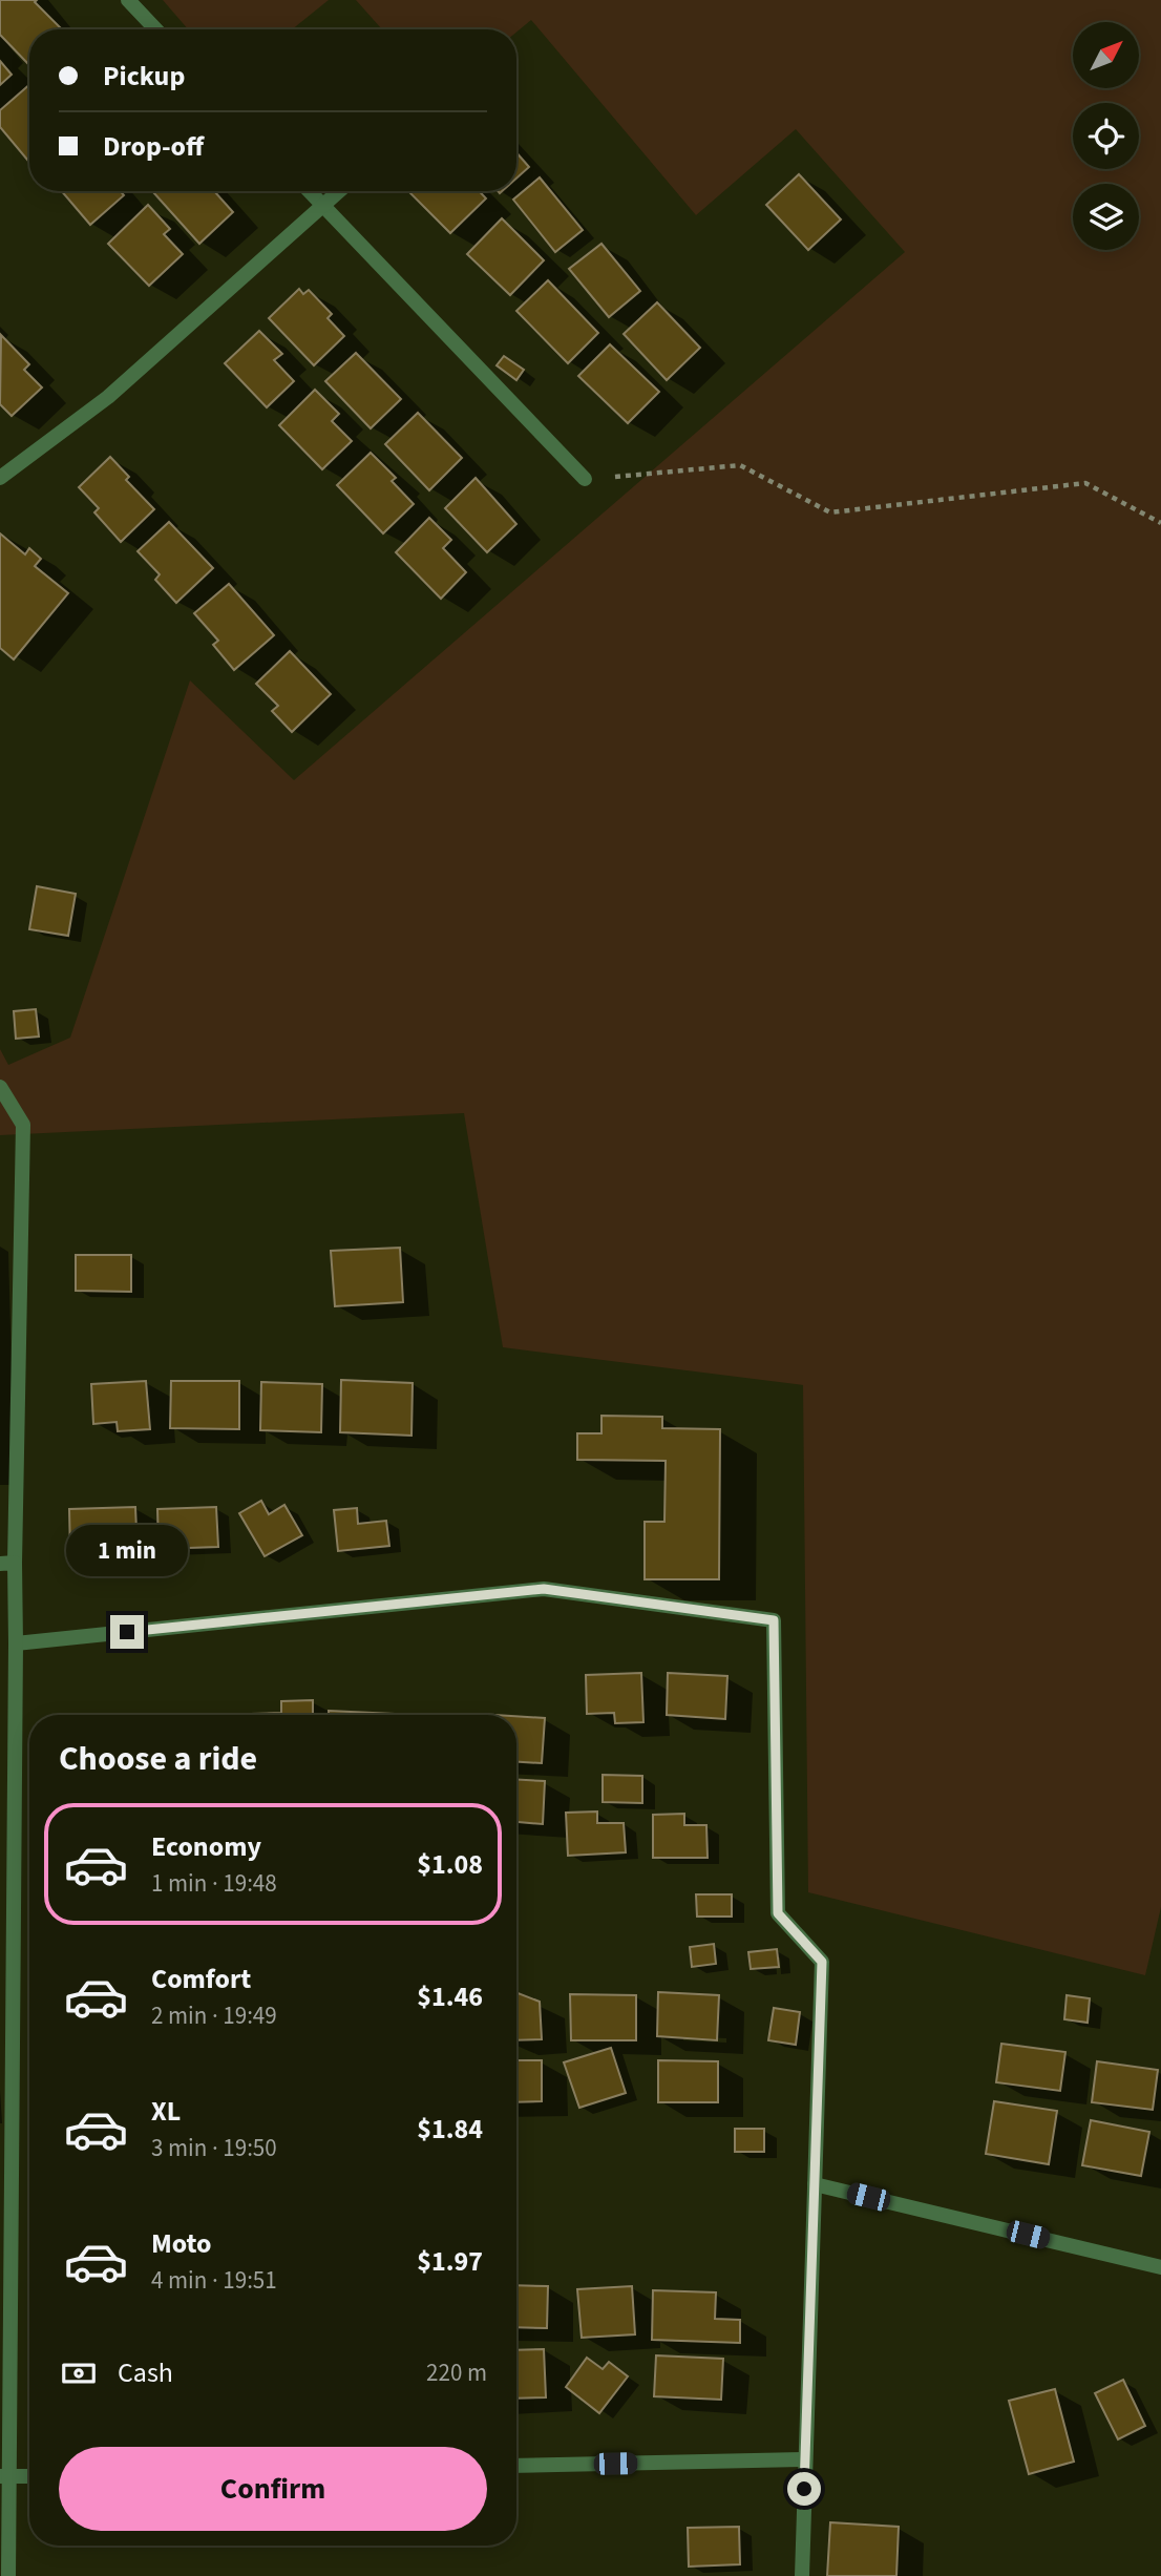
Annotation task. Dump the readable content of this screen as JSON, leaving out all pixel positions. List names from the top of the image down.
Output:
{
  "north": "top right",
  "page": {
    "banner": ["Pickup", "Drop-off"],
    "bubble": "1 min",
    "heading": "Choose a ride",
    "list": [
      {
        "name": "Economy",
        "note": "1 min · 19:48",
        "value": "$1.08"
      },
      {
        "name": "Comfort",
        "note": "2 min · 19:49",
        "value": "$1.46"
      },
      {
        "name": "XL",
        "note": "3 min · 19:50",
        "value": "$1.84"
      },
      {
        "name": "Moto",
        "note": "4 min · 19:51",
        "value": "$1.97"
      }
    ],
    "pay": ["Cash", "220 m"],
    "buttons": "Confirm"
  }
}
